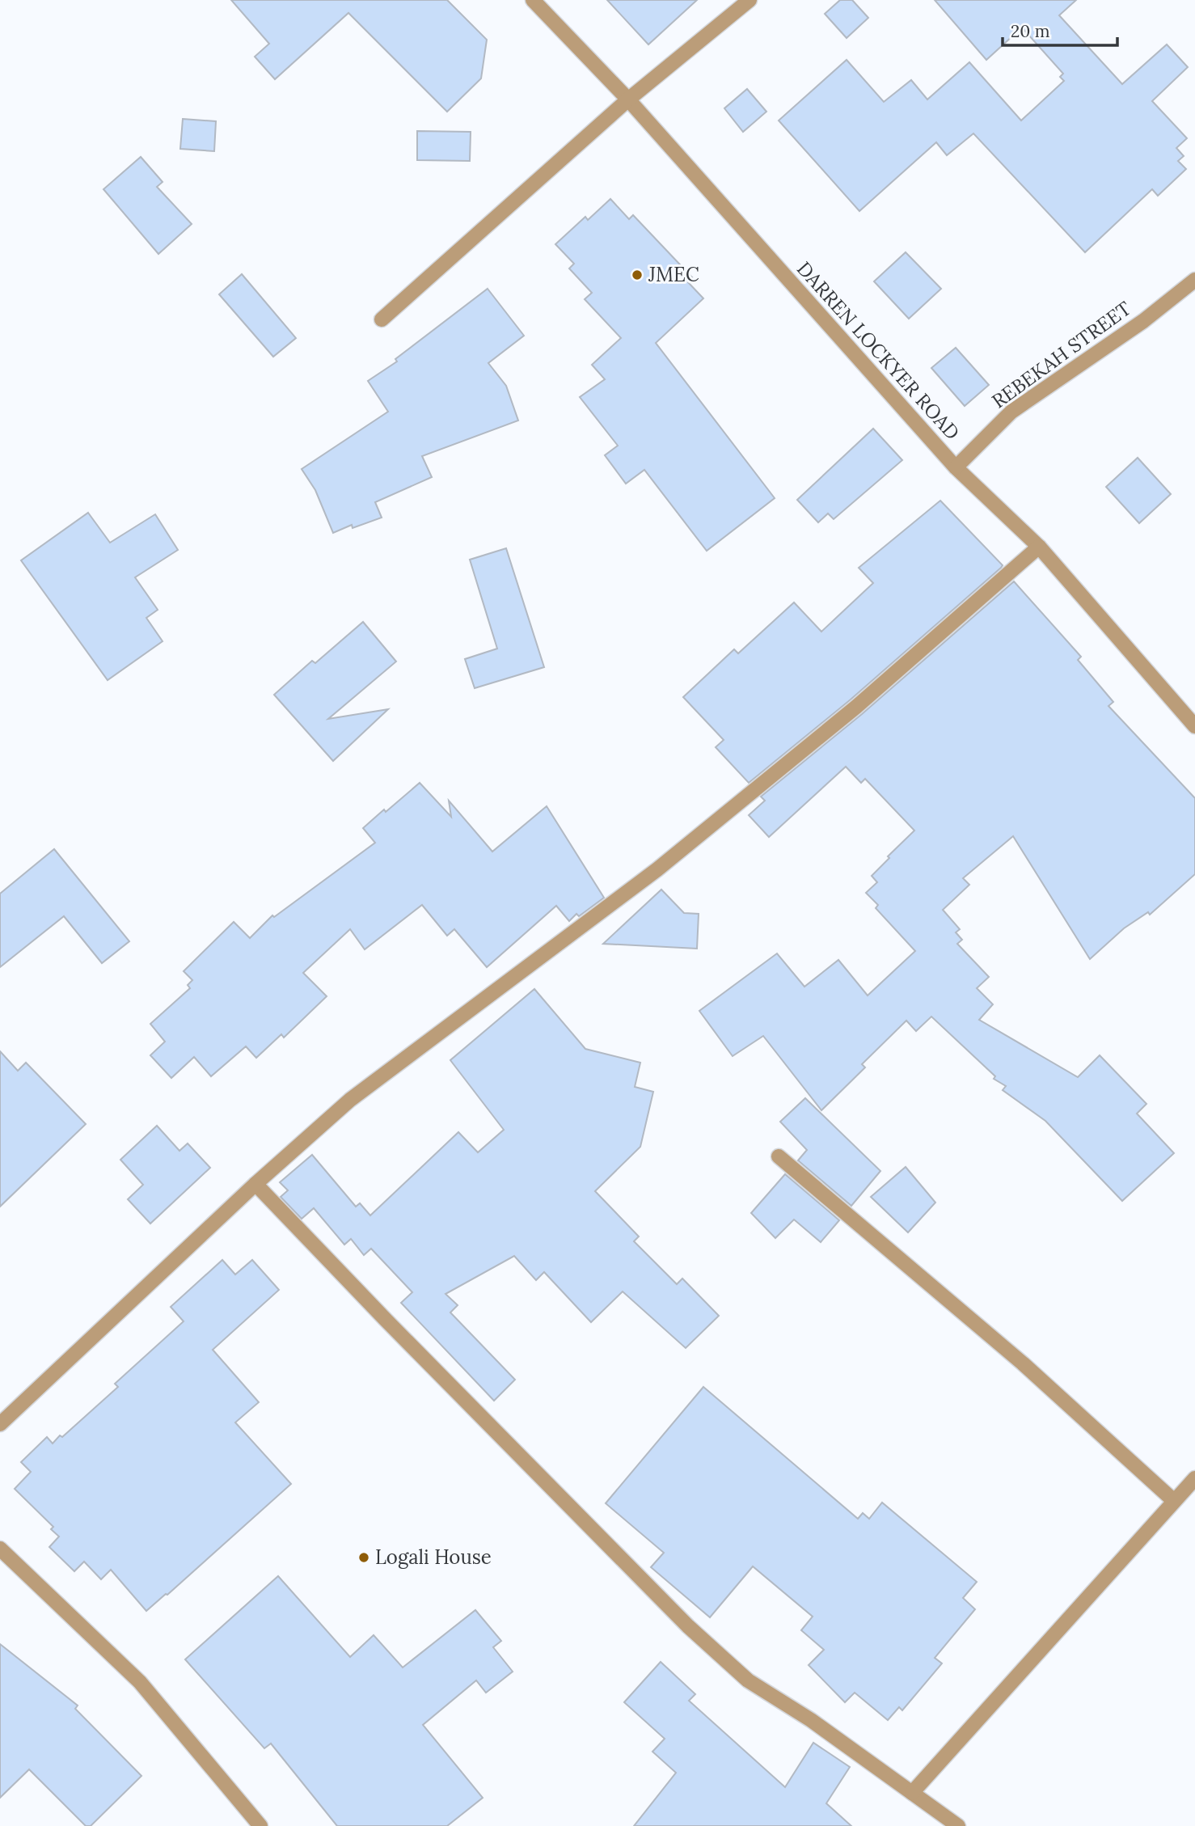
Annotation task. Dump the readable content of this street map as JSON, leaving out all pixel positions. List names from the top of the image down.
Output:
{
  "streets": {
    "street": ["DARREN LOCKYER ROAD", "REBEKAH STREET"]
  },
  "crossings": [
    ["DARREN LOCKYER ROAD", "REBEKAH STREET"]
  ],
  "places": ["JMEC", "Logali House"],
  "scale_bar": "20 m"
}
